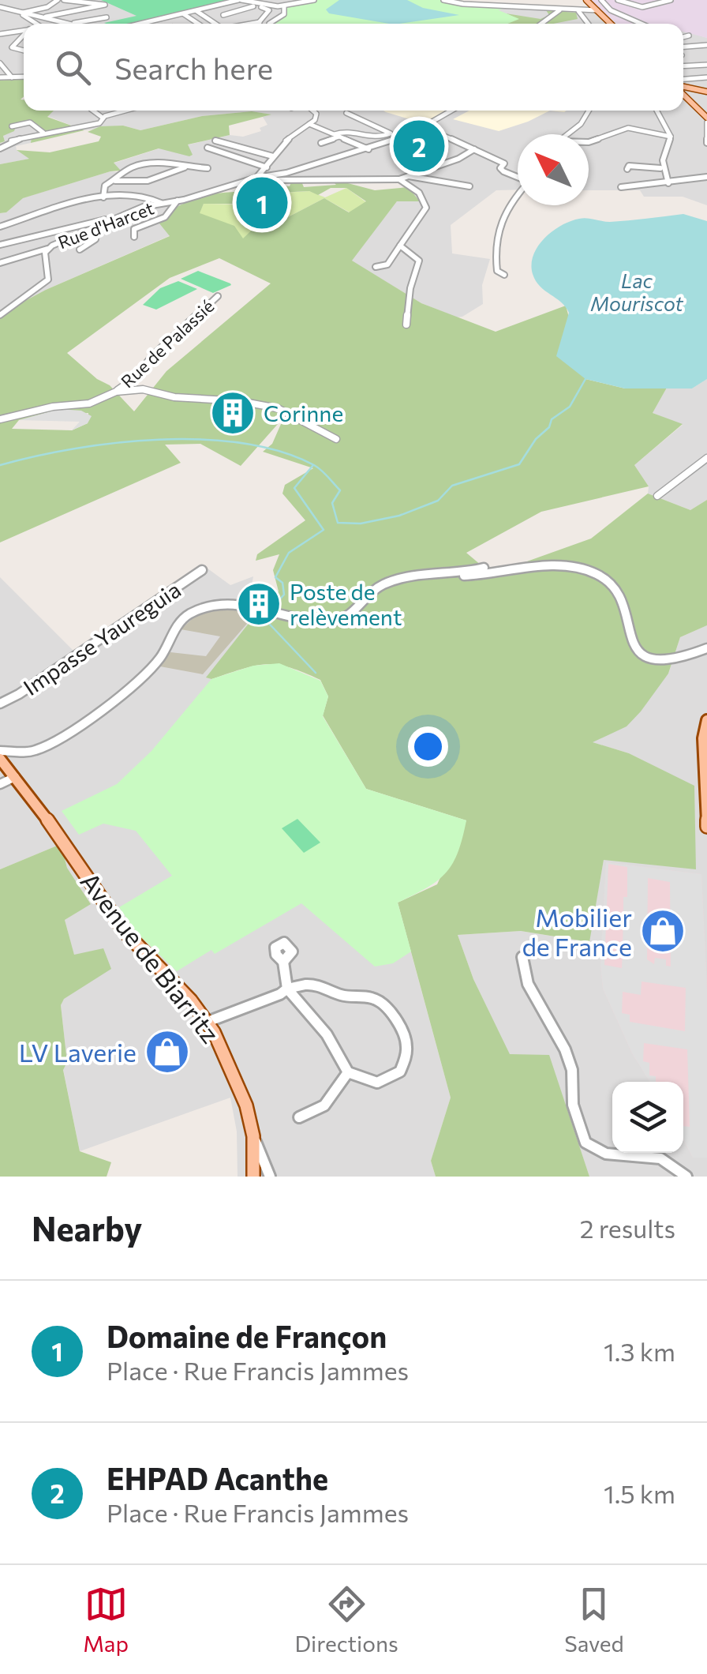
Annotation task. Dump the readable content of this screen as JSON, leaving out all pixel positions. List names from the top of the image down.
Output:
{
  "streets": {
    "main road": ["Avenue de Biarritz"],
    "street": ["Rue d'Harcet", "Rue de Palassié", "Impasse Yaureguia"]
  },
  "water": ["Lac Mouriscot"],
  "places": {
    "building": ["Corinne", "Poste de relèvement"],
    "shop": ["Mobilier de France", "LV Laverie"]
  },
  "north": "top left",
  "page": {
    "search": "Search here",
    "pins": ["2", "1"],
    "heading": ["Nearby", "2 results"],
    "list": [
      {
        "mark": "1",
        "name": "Domaine de Françon",
        "note": "Place · Rue Francis Jammes",
        "value": "1.3 km"
      },
      {
        "mark": "2",
        "name": "EHPAD Acanthe",
        "note": "Place · Rue Francis Jammes",
        "value": "1.5 km"
      }
    ],
    "nav": ["Map", "Directions", "Saved"]
  }
}
